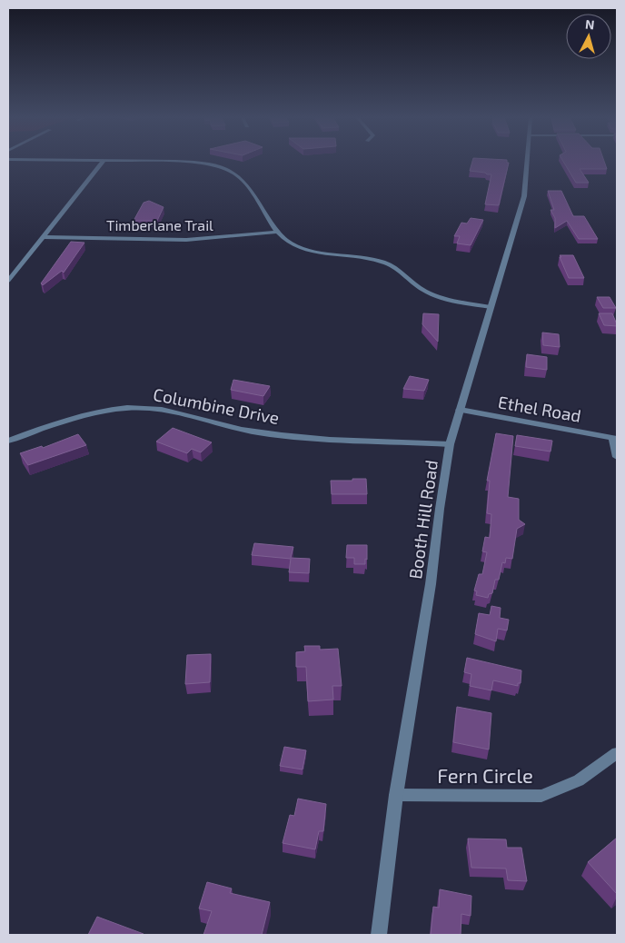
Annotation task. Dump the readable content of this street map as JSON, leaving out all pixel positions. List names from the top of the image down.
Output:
{
  "streets": {
    "street": [
      "Timberlane Trail",
      "Columbine Drive",
      "Ethel Road",
      "Booth Hill Road",
      "Fern Circle"
    ]
  },
  "crossings": [
    ["Columbine Drive", "Booth Hill Road"],
    ["Ethel Road", "Booth Hill Road"],
    ["Booth Hill Road", "Fern Circle"]
  ],
  "north": "top"
}
